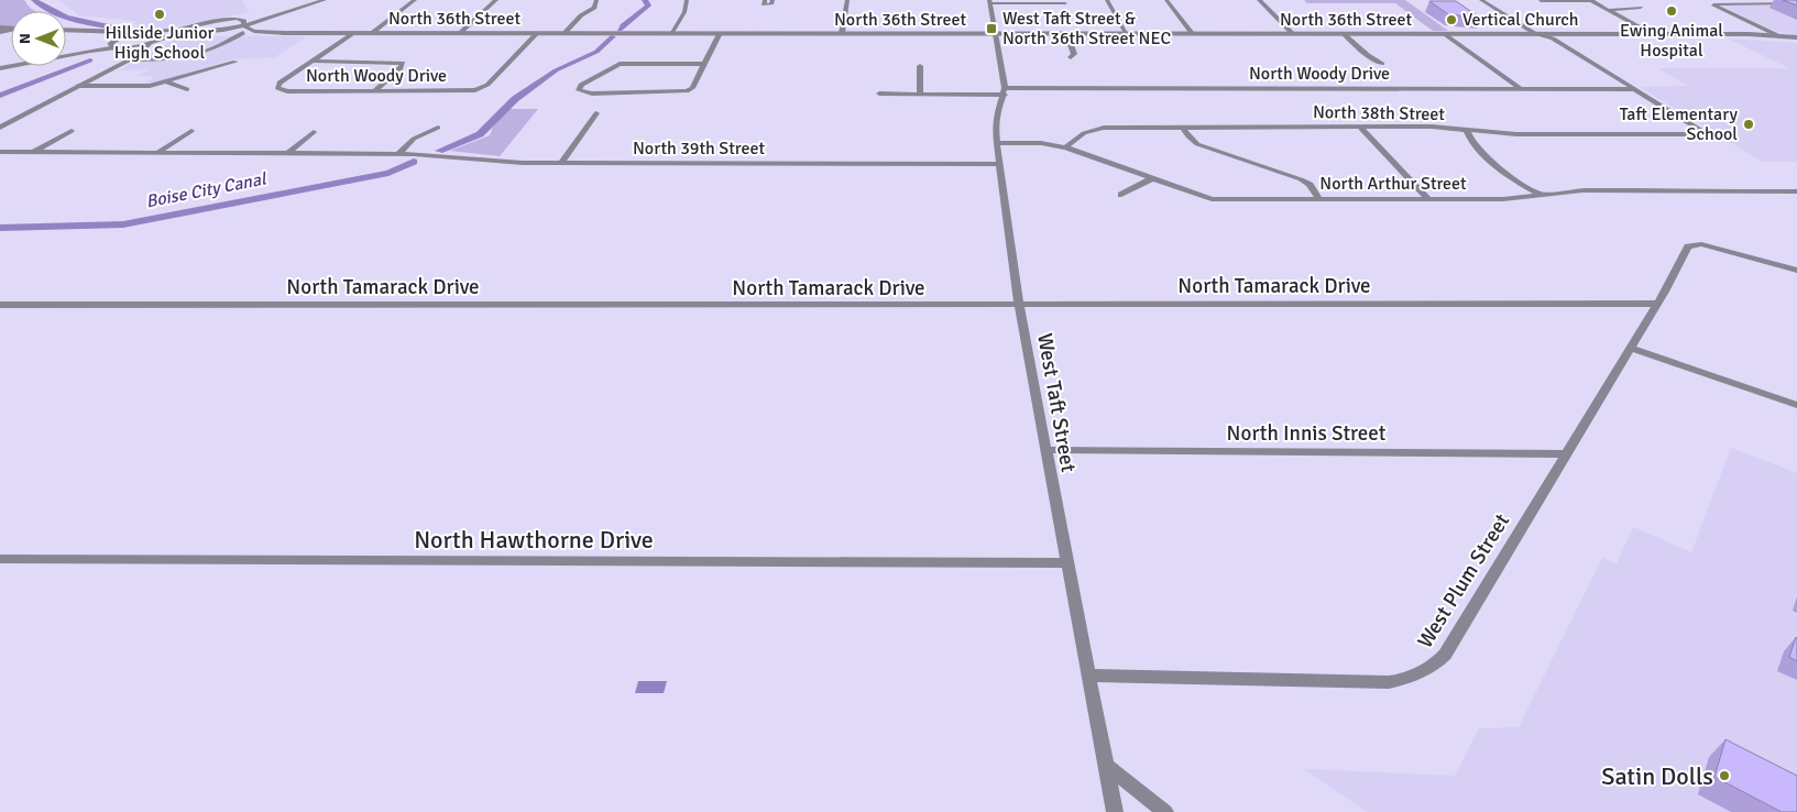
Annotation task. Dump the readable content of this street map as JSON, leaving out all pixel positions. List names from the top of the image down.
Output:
{
  "streets": {
    "street": [
      "North 36th Street",
      "North Woody Drive",
      "North 38th Street",
      "North 39th Street",
      "North Arthur Street",
      "North Tamarack Drive",
      "West Taft Street",
      "North Innis Street",
      "North Hawthorne Drive",
      "West Plum Street"
    ]
  },
  "crossings": [
    ["North 36th Street", "North Woody Drive"],
    ["North Woody Drive", "North 38th Street"],
    ["North Woody Drive", "West Taft Street"],
    ["North 38th Street", "North Arthur Street"],
    ["North 39th Street", "West Taft Street"],
    ["North Arthur Street", "West Taft Street"],
    ["North Tamarack Drive", "West Taft Street"],
    ["North Tamarack Drive", "West Plum Street"],
    ["West Taft Street", "North Innis Street"],
    ["West Taft Street", "North Hawthorne Drive"],
    ["West Taft Street", "West Plum Street"],
    ["North Innis Street", "West Plum Street"]
  ],
  "water": ["Boise City Canal"],
  "places": {
    "other": [
      "Ewing Animal Hospital",
      "Hillside Junior High School",
      "Vertical Church",
      "Taft Elementary School",
      "Satin Dolls"
    ],
    "transit": ["West Taft Street & North 36th Street NEC"]
  },
  "north": "left"
}
